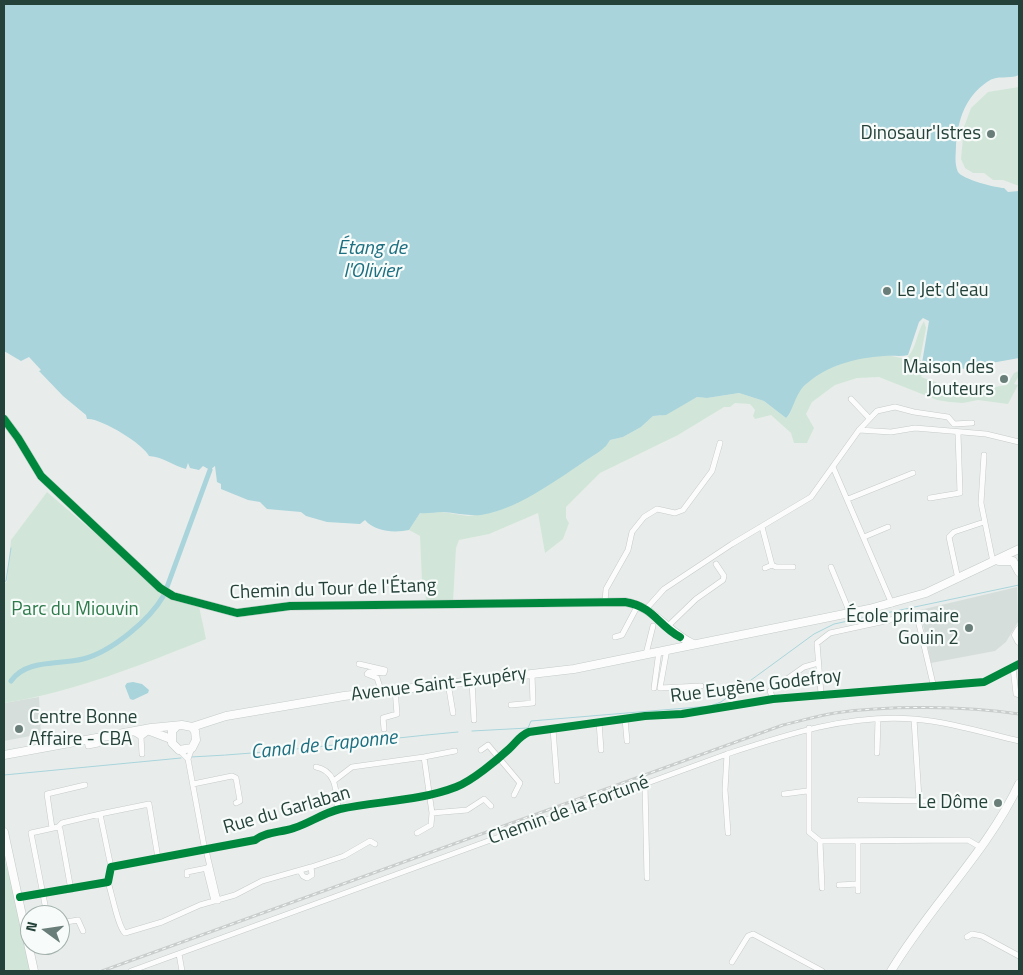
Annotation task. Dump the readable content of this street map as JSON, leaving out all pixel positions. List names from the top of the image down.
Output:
{
  "streets": {
    "main road": ["Chemin du Tour de l'Étang", "Avenue Saint-Exupéry"],
    "street": ["Rue Eugène Godefroy", "Rue du Garlaban", "Chemin de la Fortuné"]
  },
  "crossings": [
    ["Chemin du Tour de l'Étang", "Avenue Saint-Exupéry"],
    ["Rue Eugène Godefroy", "Rue du Garlaban"]
  ],
  "water": ["Étang de l'Olivier", "Canal de Craponne"],
  "parks": ["Parc du Miouvin"],
  "places": [
    "Dinosaur'Istres",
    "Le Jet d'eau",
    "Maison des Jouteurs",
    "École primaire Gouin 2",
    "Centre Bonne Affaire - CBA",
    "Le Dôme"
  ],
  "north": "left"
}
